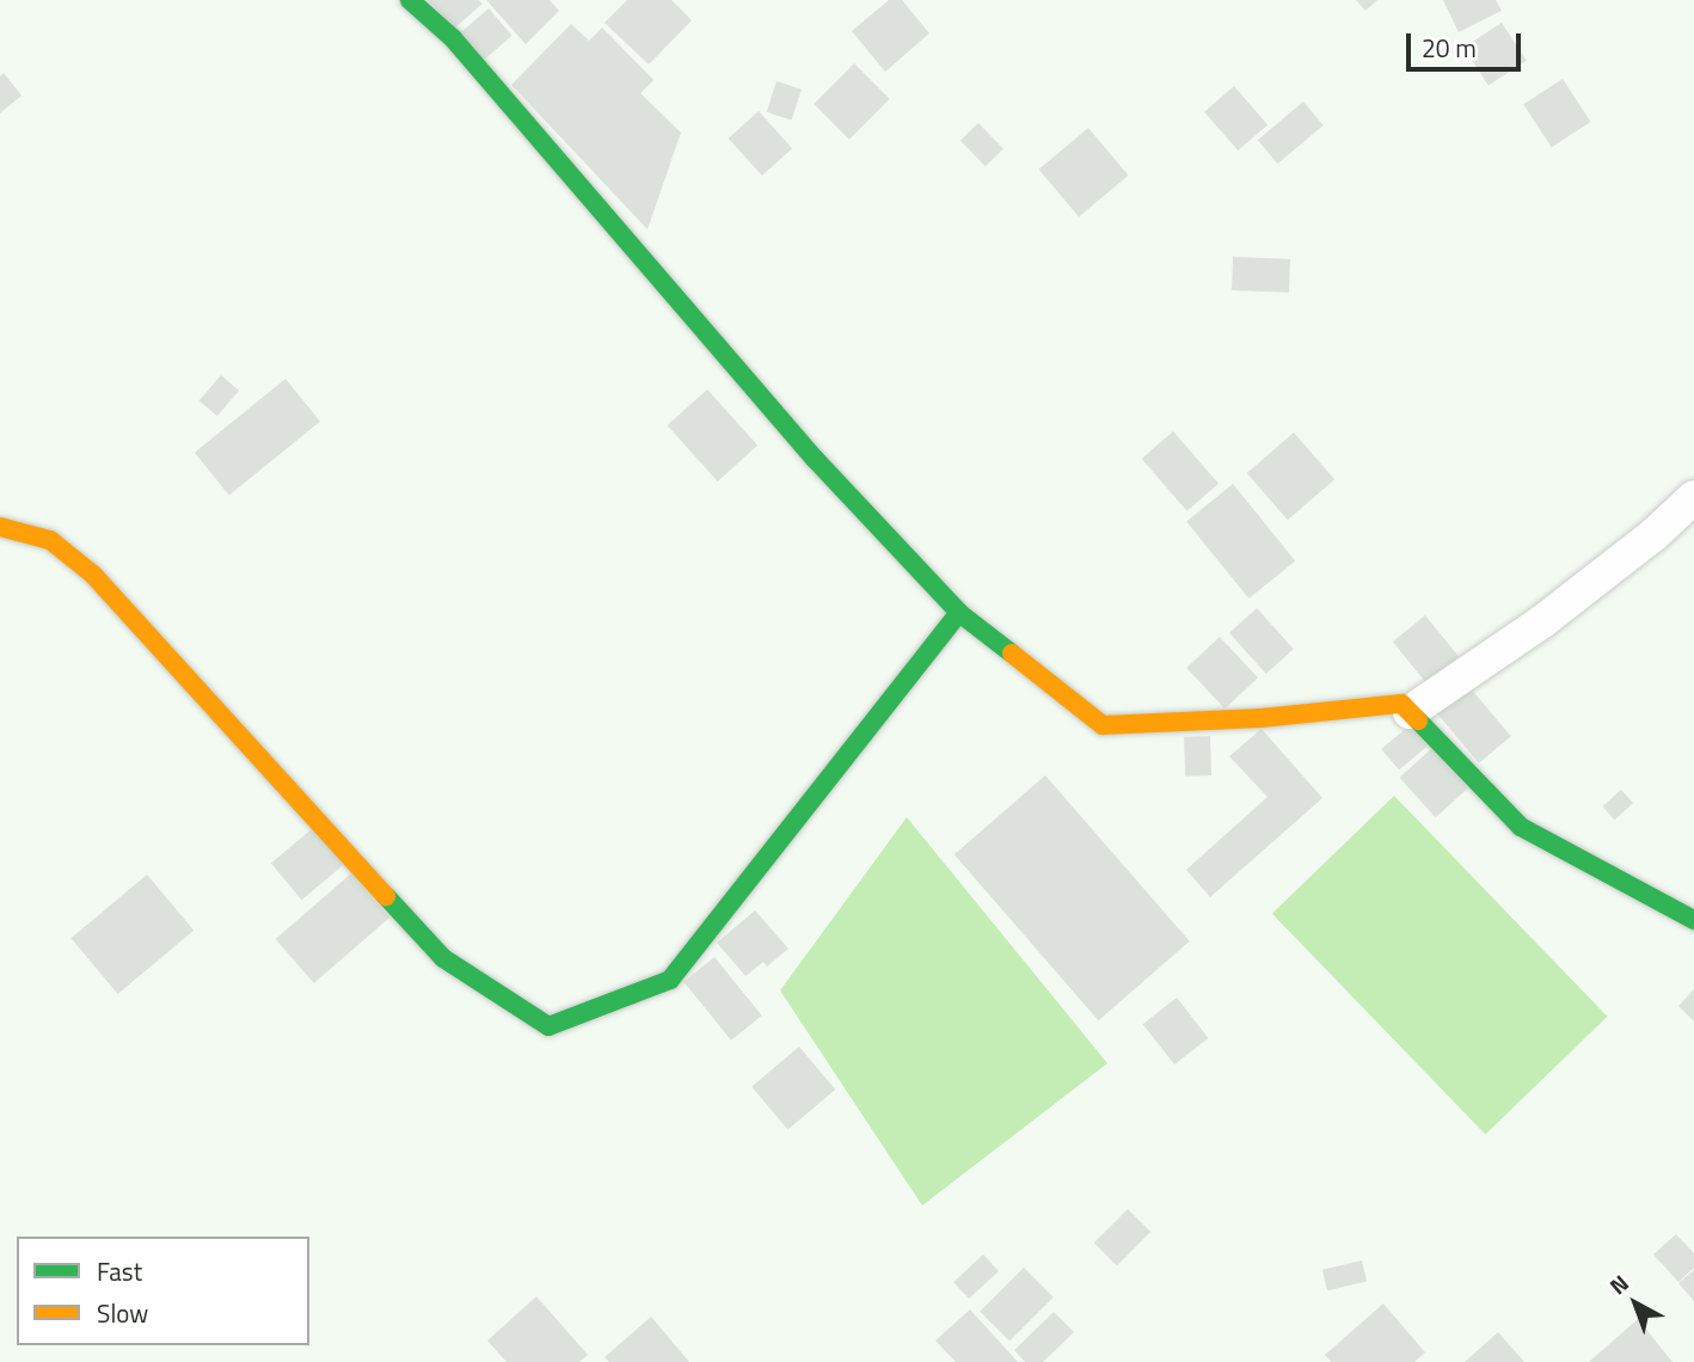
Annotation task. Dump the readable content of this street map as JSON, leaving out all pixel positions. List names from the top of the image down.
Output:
{
  "legend": ["Fast", "Slow"],
  "scale_bar": "20 m",
  "north": "top left"
}
